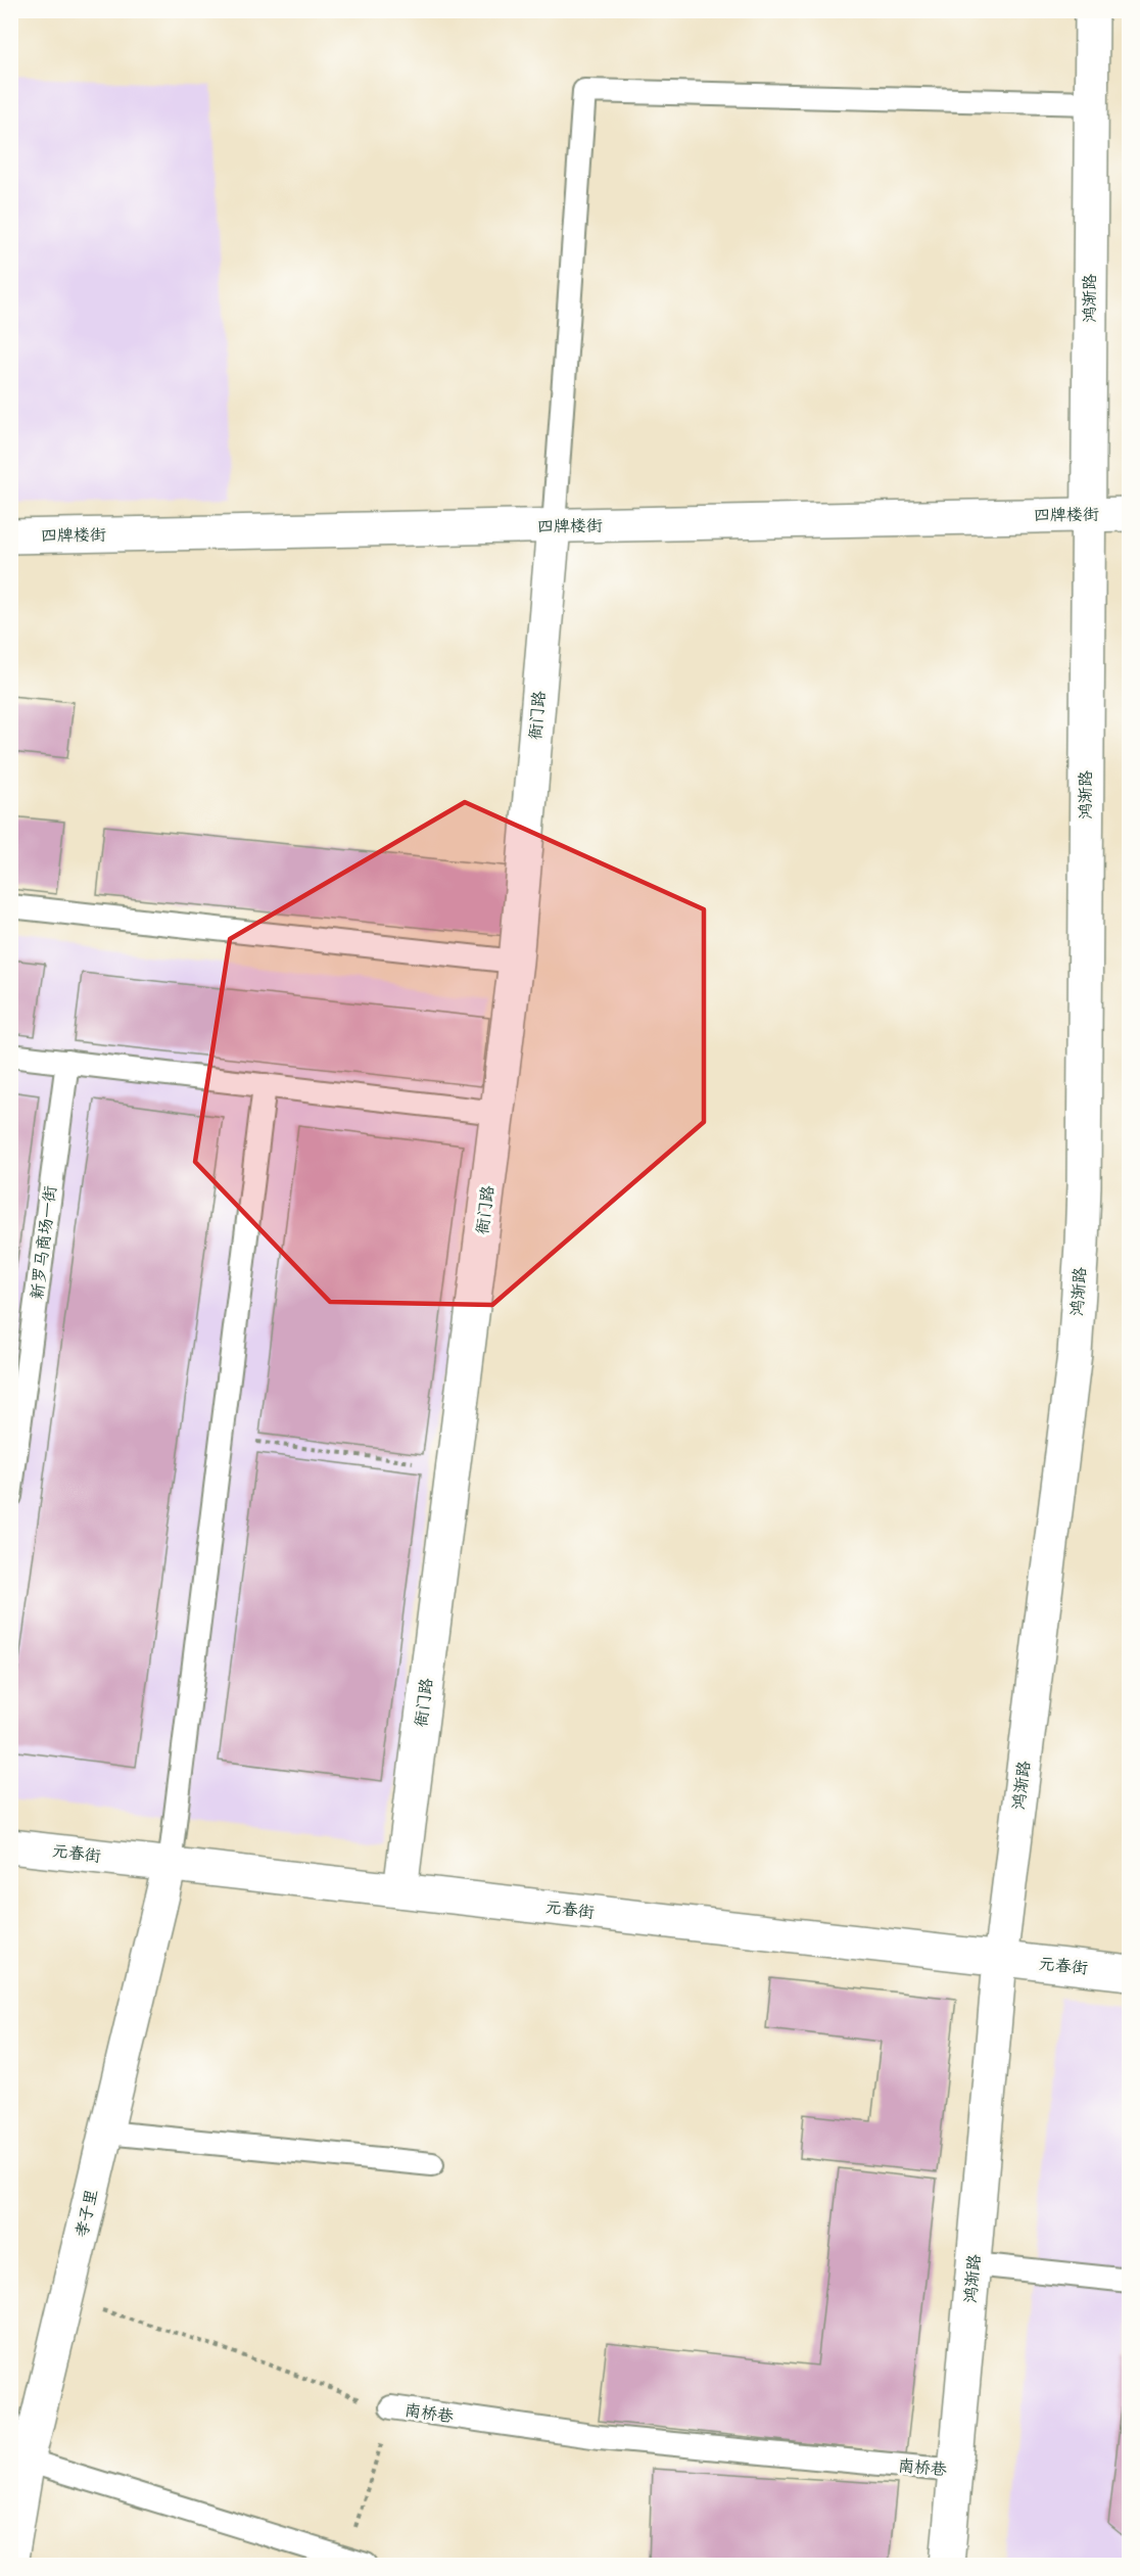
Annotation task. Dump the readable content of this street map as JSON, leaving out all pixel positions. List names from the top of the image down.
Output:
{
  "streets": {
    "street": [
      "鸿渐路",
      "四牌楼街",
      "衙门路",
      "元春街",
      "孝子里"
    ],
    "lane": ["新罗马商场一街", "南桥巷"]
  },
  "crossings": [
    ["鸿渐路", "四牌楼街"],
    ["鸿渐路", "元春街"],
    ["鸿渐路", "南桥巷"],
    ["四牌楼街", "衙门路"],
    ["衙门路", "元春街"],
    ["元春街", "孝子里"]
  ]
}
